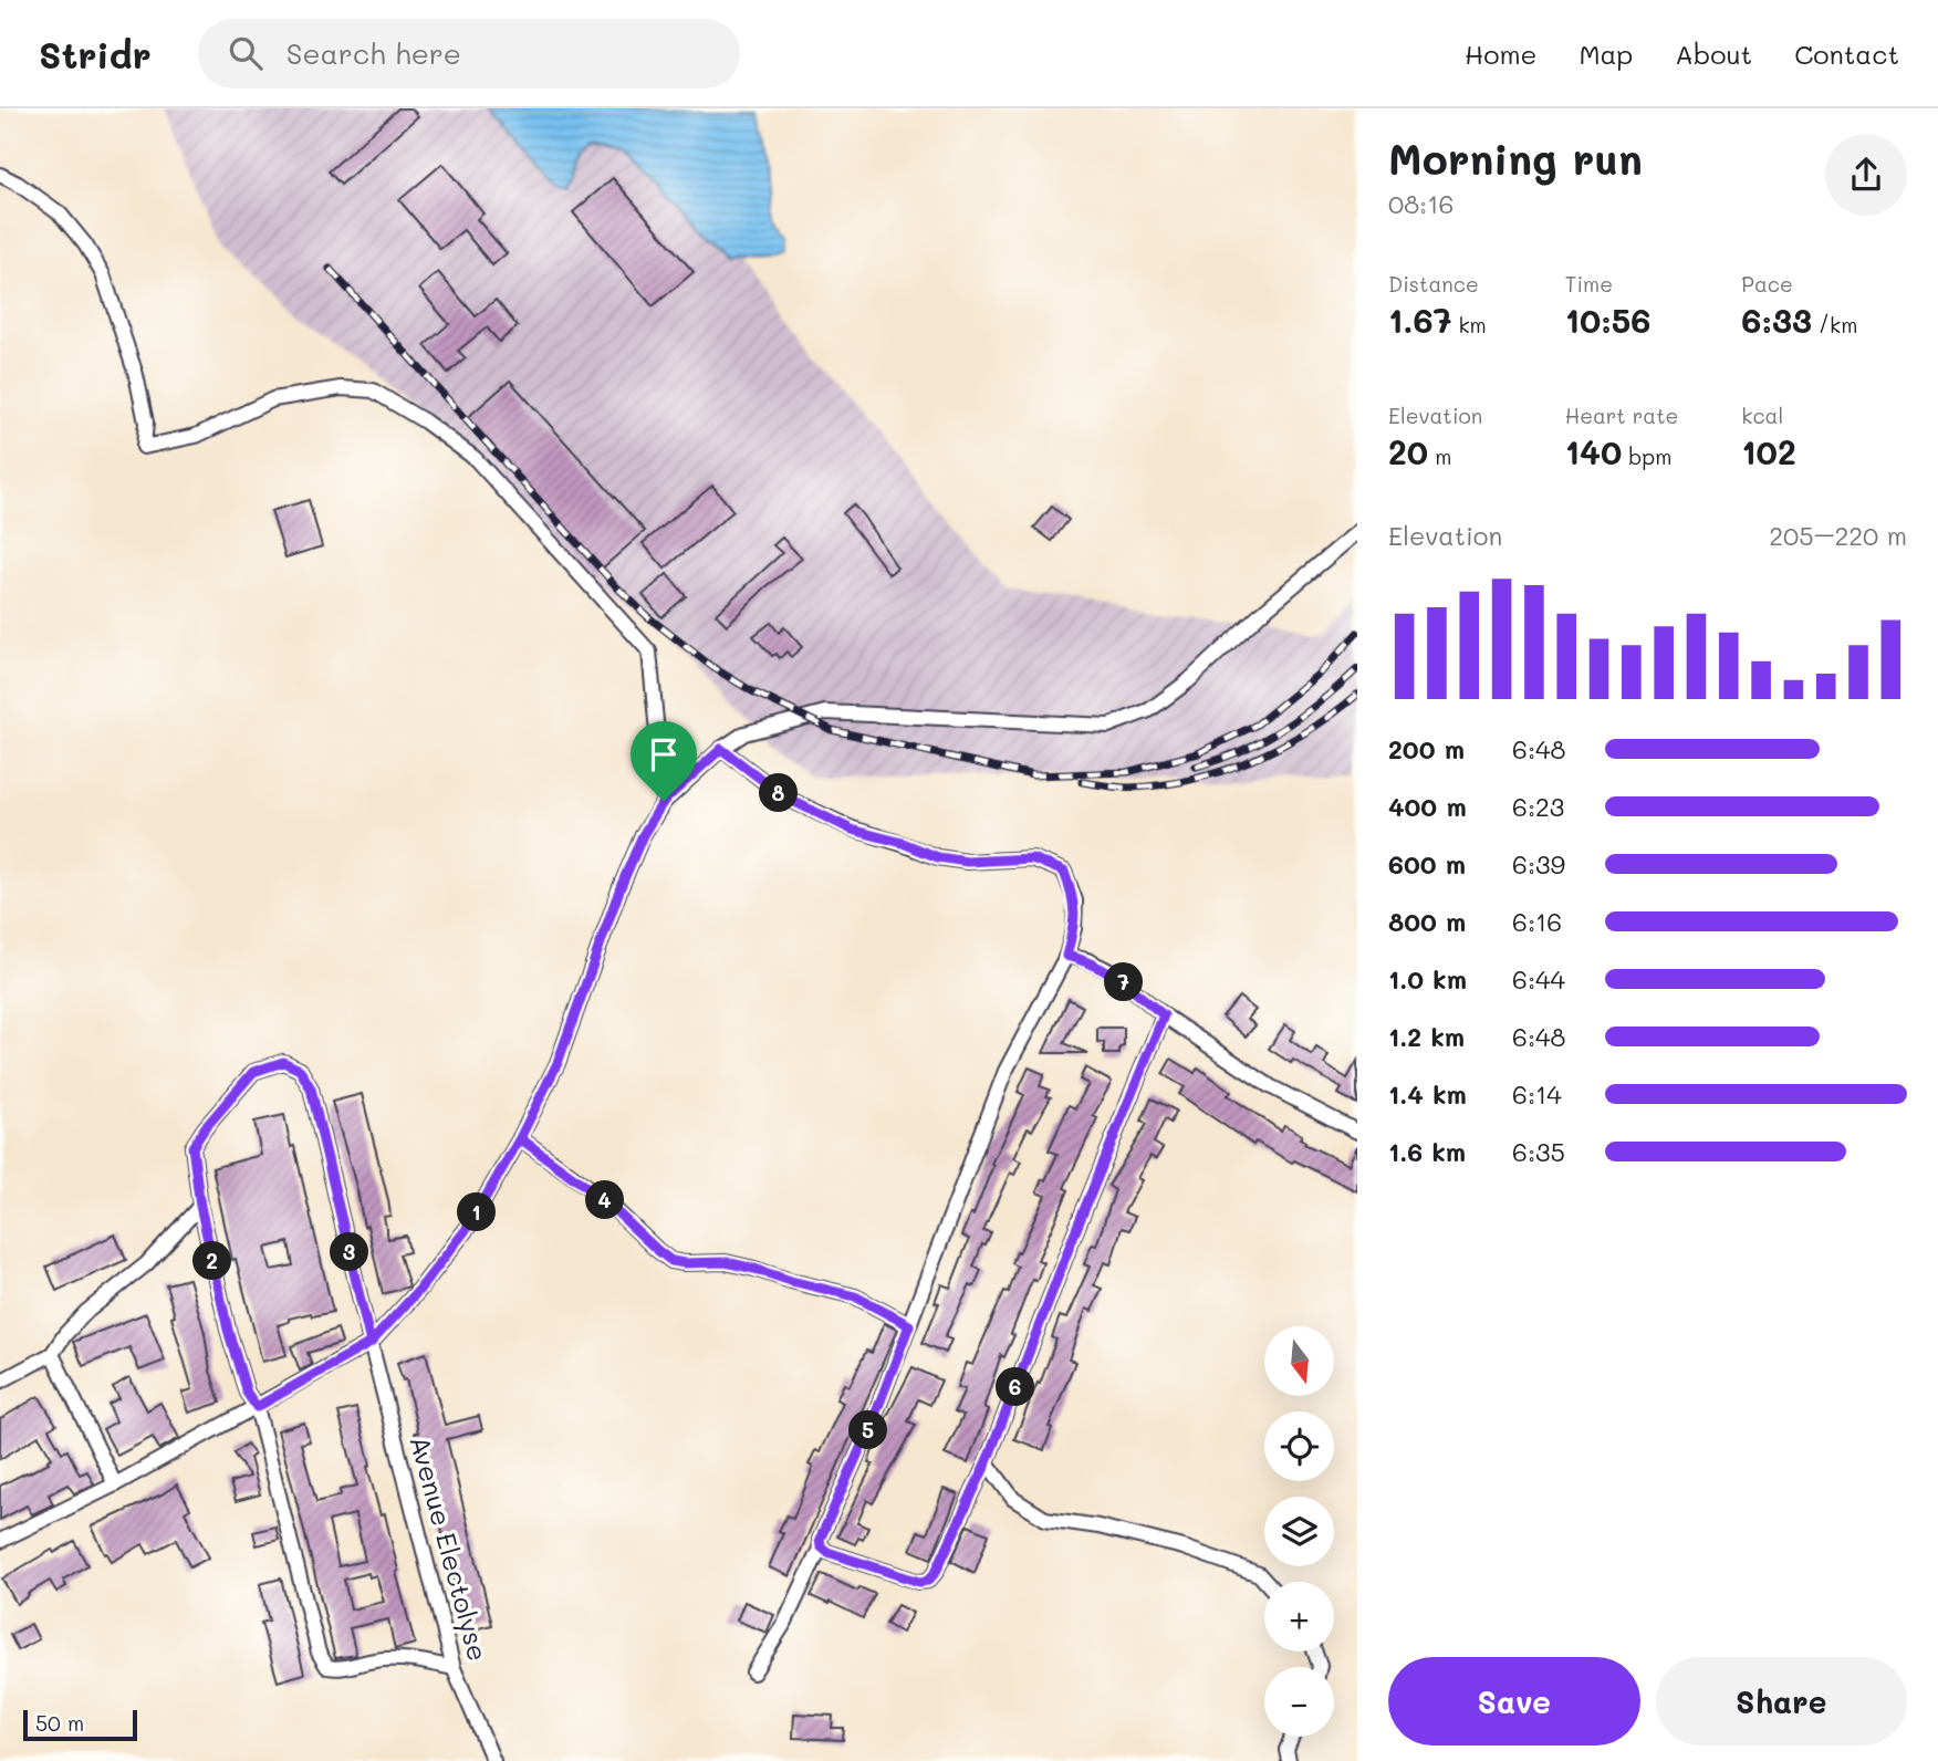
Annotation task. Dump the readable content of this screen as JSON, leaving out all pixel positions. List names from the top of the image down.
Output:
{
  "streets": {
    "street": ["Avenue Electolyse"]
  },
  "scale_bar": "50 m",
  "north": "bottom",
  "page": {
    "header": "Stridr",
    "search": "Search here",
    "nav": [
      "Home",
      "Map",
      "About",
      "Contact"
    ],
    "heading": ["Morning run", "08:16"],
    "stats": [
      ["Distance", "1.67 km"],
      ["Time", "10:56"],
      ["Pace", "6:33 /km"],
      ["Elevation", "20 m"],
      ["Heart rate", "140 bpm"],
      ["kcal", "102"]
    ],
    "chart": ["Elevation", "205–220 m"],
    "list": [
      {
        "name": "200 m",
        "note": "6:48"
      },
      {
        "name": "400 m",
        "note": "6:23"
      },
      {
        "name": "600 m",
        "note": "6:39"
      },
      {
        "name": "800 m",
        "note": "6:16"
      },
      {
        "name": "1.0 km",
        "note": "6:44"
      },
      {
        "name": "1.2 km",
        "note": "6:48"
      },
      {
        "name": "1.4 km",
        "note": "6:14"
      },
      {
        "name": "1.6 km",
        "note": "6:35"
      }
    ],
    "pins": [
      "8",
      "7",
      "4",
      "1",
      "3",
      "2",
      "6",
      "5"
    ],
    "map_buttons": ["+", "−"],
    "buttons": ["Save", "Share"],
    "scale": "50 m"
  }
}
